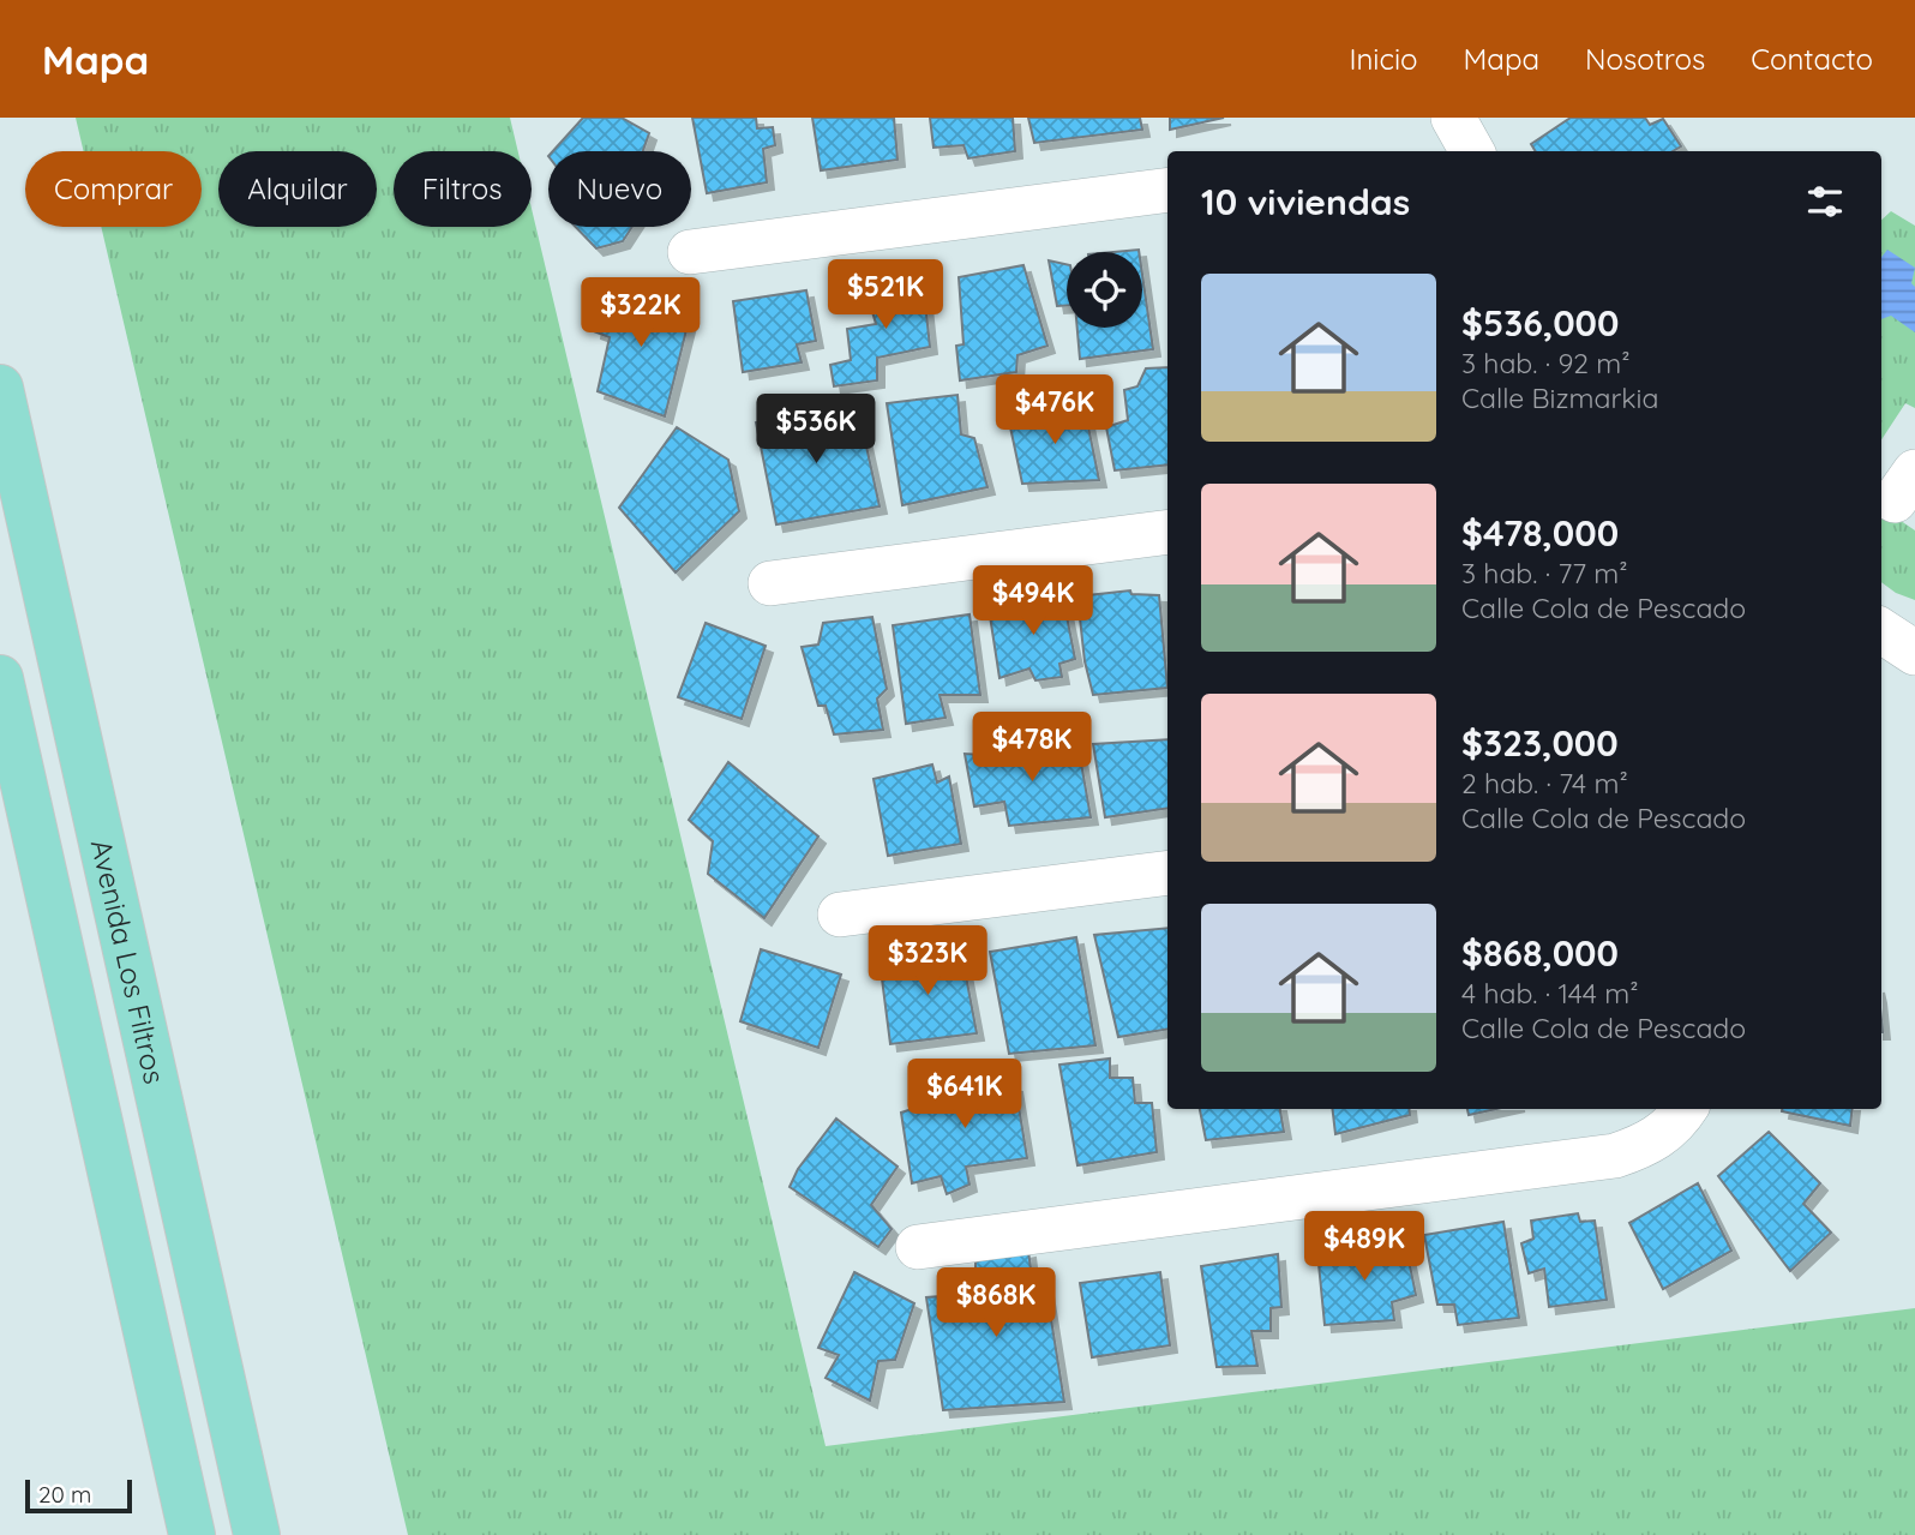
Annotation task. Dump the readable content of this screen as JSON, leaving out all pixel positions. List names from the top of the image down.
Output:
{
  "streets": {
    "main road": ["Avenida Los Filtros"]
  },
  "scale_bar": "20 m",
  "page": {
    "header": "Mapa",
    "nav": [
      "Inicio",
      "Mapa",
      "Nosotros",
      "Contacto"
    ],
    "chip": [
      "Comprar",
      "Alquilar",
      "Filtros",
      "Nuevo"
    ],
    "heading": "10 viviendas",
    "list": [
      {
        "name": "$536,000",
        "note": "3 hab. · 92 m² · Calle Bizmarkia"
      },
      {
        "name": "$478,000",
        "note": "3 hab. · 77 m² · Calle Cola de Pescado"
      },
      {
        "name": "$323,000",
        "note": "2 hab. · 74 m² · Calle Cola de Pescado"
      },
      {
        "name": "$868,000",
        "note": "4 hab. · 144 m² · Calle Cola de Pescado"
      }
    ],
    "price": [
      "$521K",
      "$322K",
      "$476K",
      "$536K",
      "$494K",
      "$478K",
      "$323K",
      "$641K",
      "$489K",
      "$868K"
    ],
    "scale": "20 m"
  }
}
